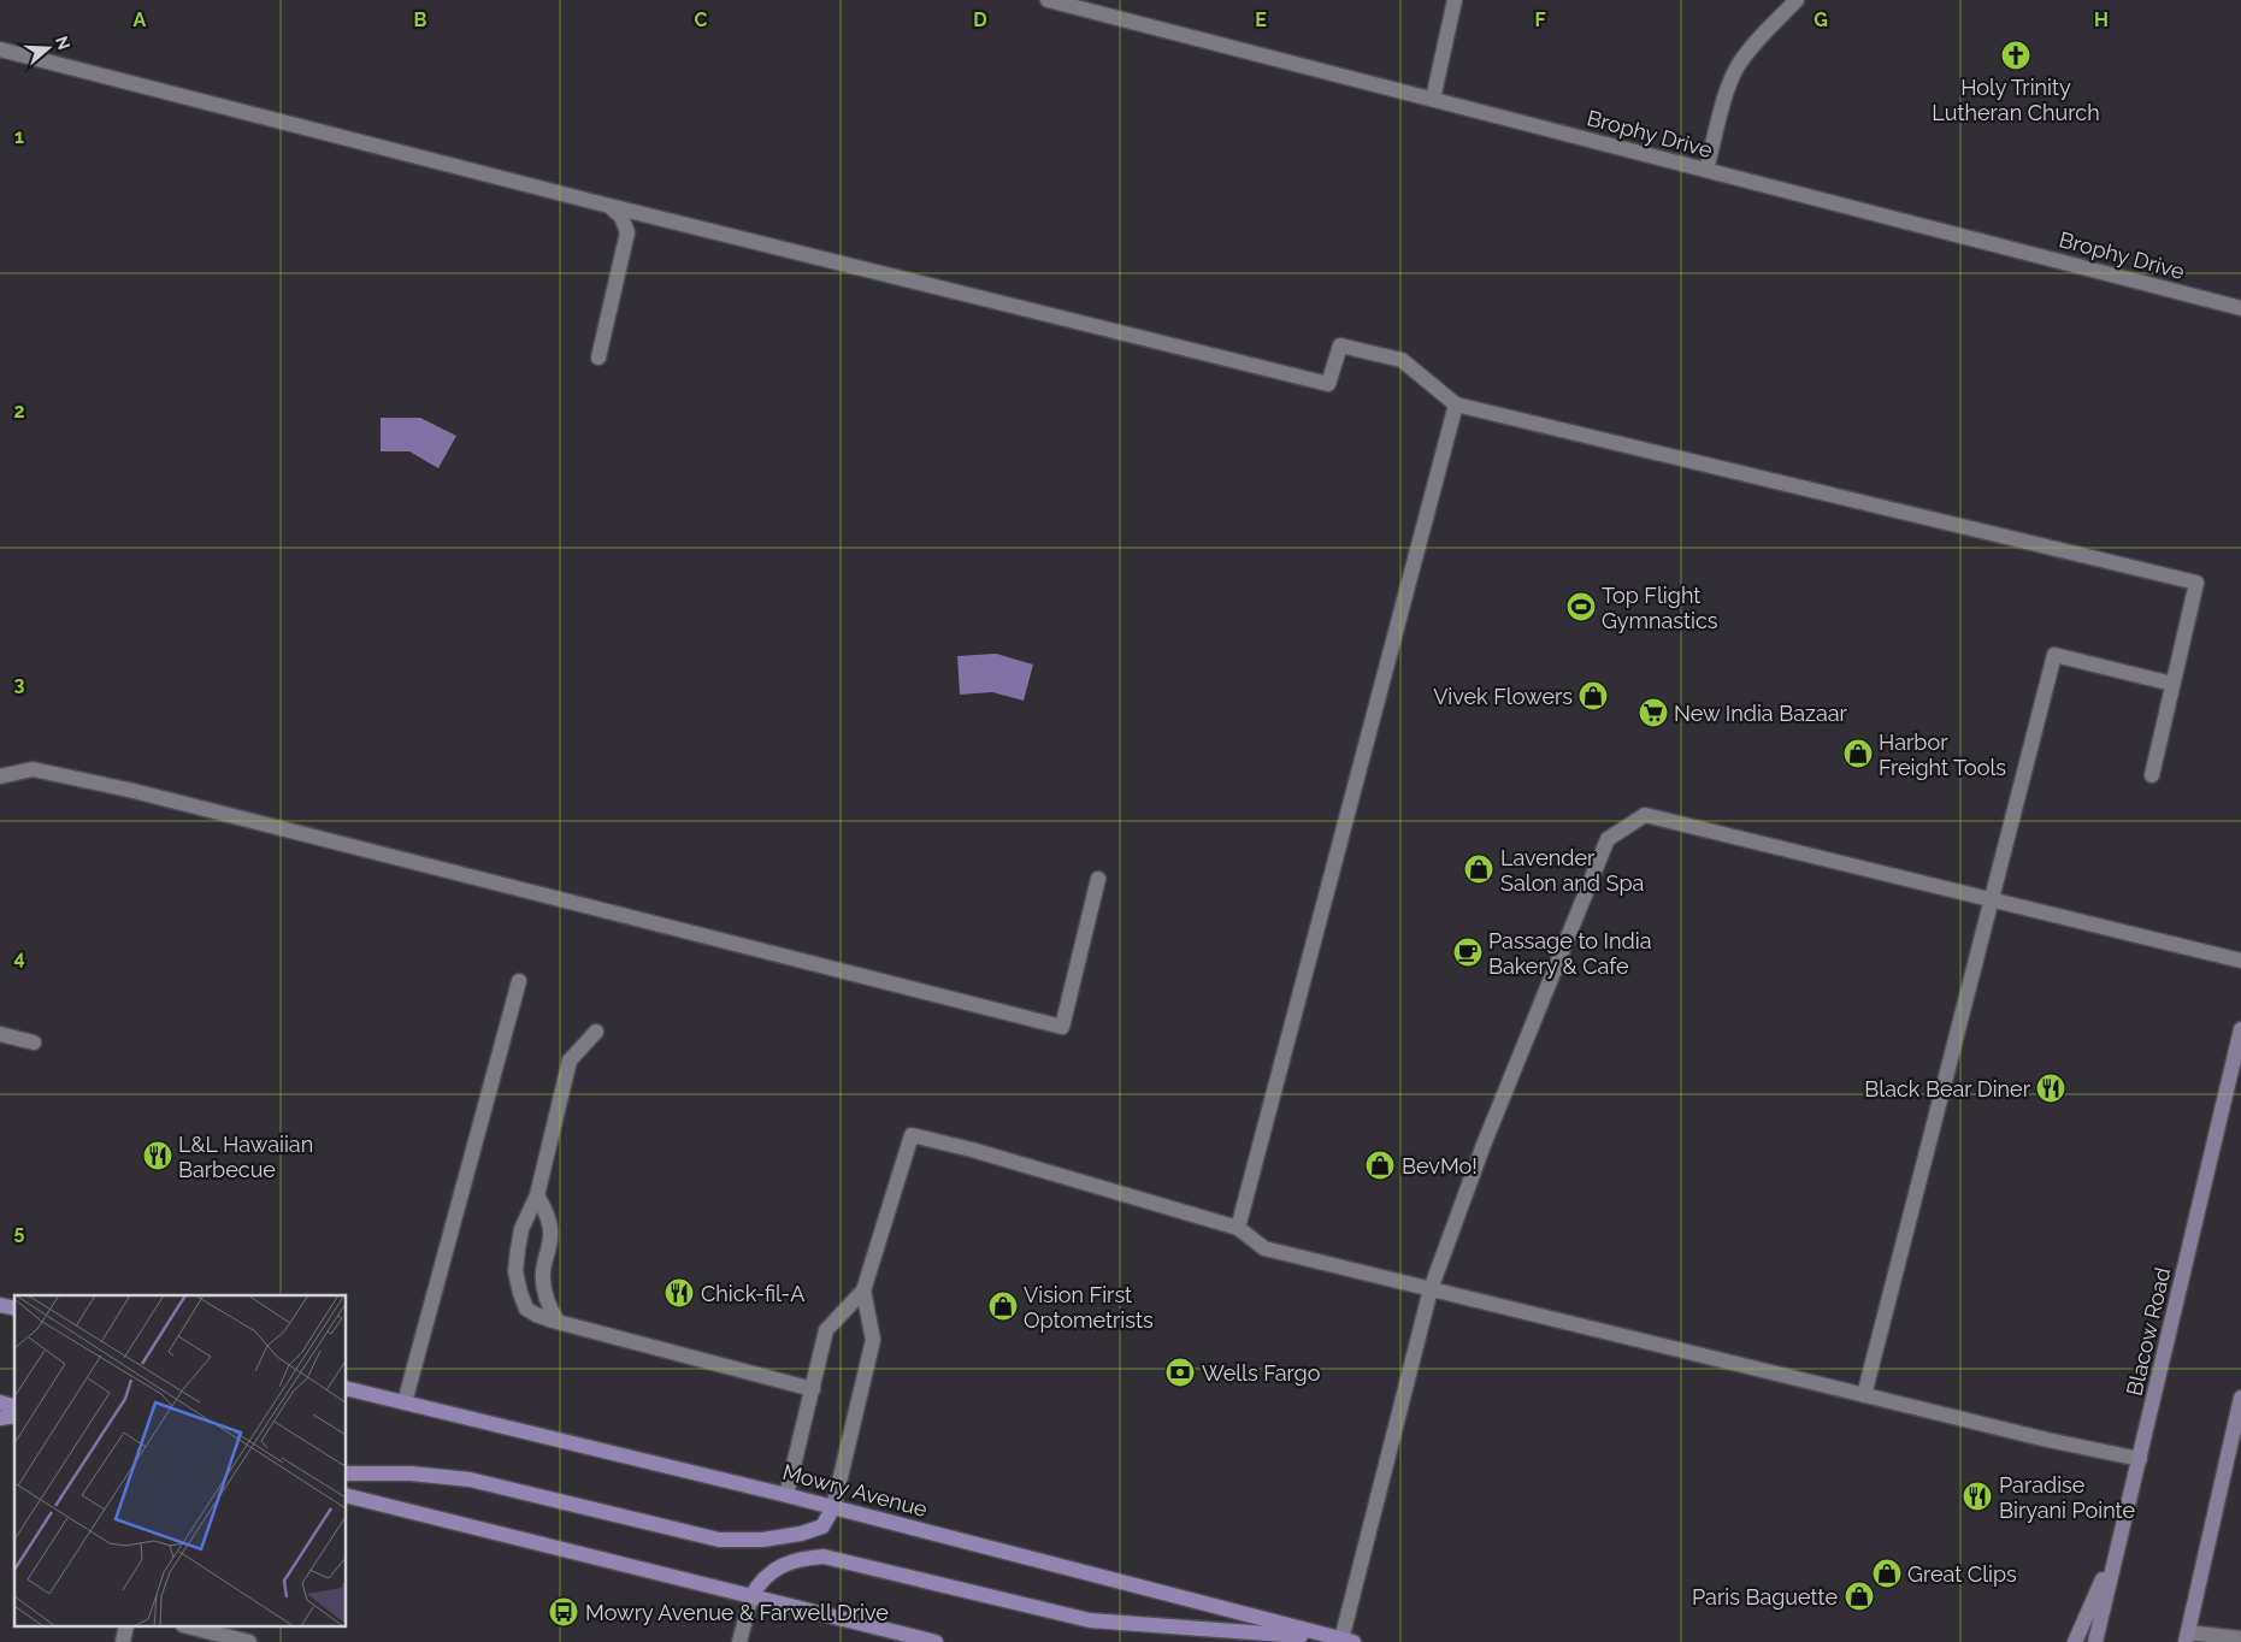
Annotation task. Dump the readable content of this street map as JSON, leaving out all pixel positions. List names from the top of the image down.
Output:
{
  "streets": {
    "main road": ["Blacow Road", "Mowry Avenue"],
    "street": ["Brophy Drive"]
  },
  "places": {
    "church": ["Holy Trinity Lutheran Church"],
    "sports": ["Top Flight Gymnastics"],
    "shop": [
      "Vivek Flowers",
      "Harbor Freight Tools",
      "Lavender Salon and Spa",
      "BevMo!",
      "Vision First Optometrists",
      "Great Clips",
      "Paris Baguette"
    ],
    "supermarket": ["New India Bazaar"],
    "cafe": ["Passage to India Bakery & Cafe"],
    "restaurant": [
      "Black Bear Diner",
      "L&L Hawaiian Barbecue",
      "Chick-fil-A",
      "Paradise Biryani Pointe"
    ],
    "bank": ["Wells Fargo"],
    "bus stop": ["Mowry Avenue & Farwell Drive"]
  },
  "north": "right",
  "grid": {
    "columns": [
      "A",
      "B",
      "C",
      "D",
      "E",
      "F",
      "G",
      "H"
    ],
    "rows": [
      "1",
      "2",
      "3",
      "4",
      "5"
    ]
  }
}
